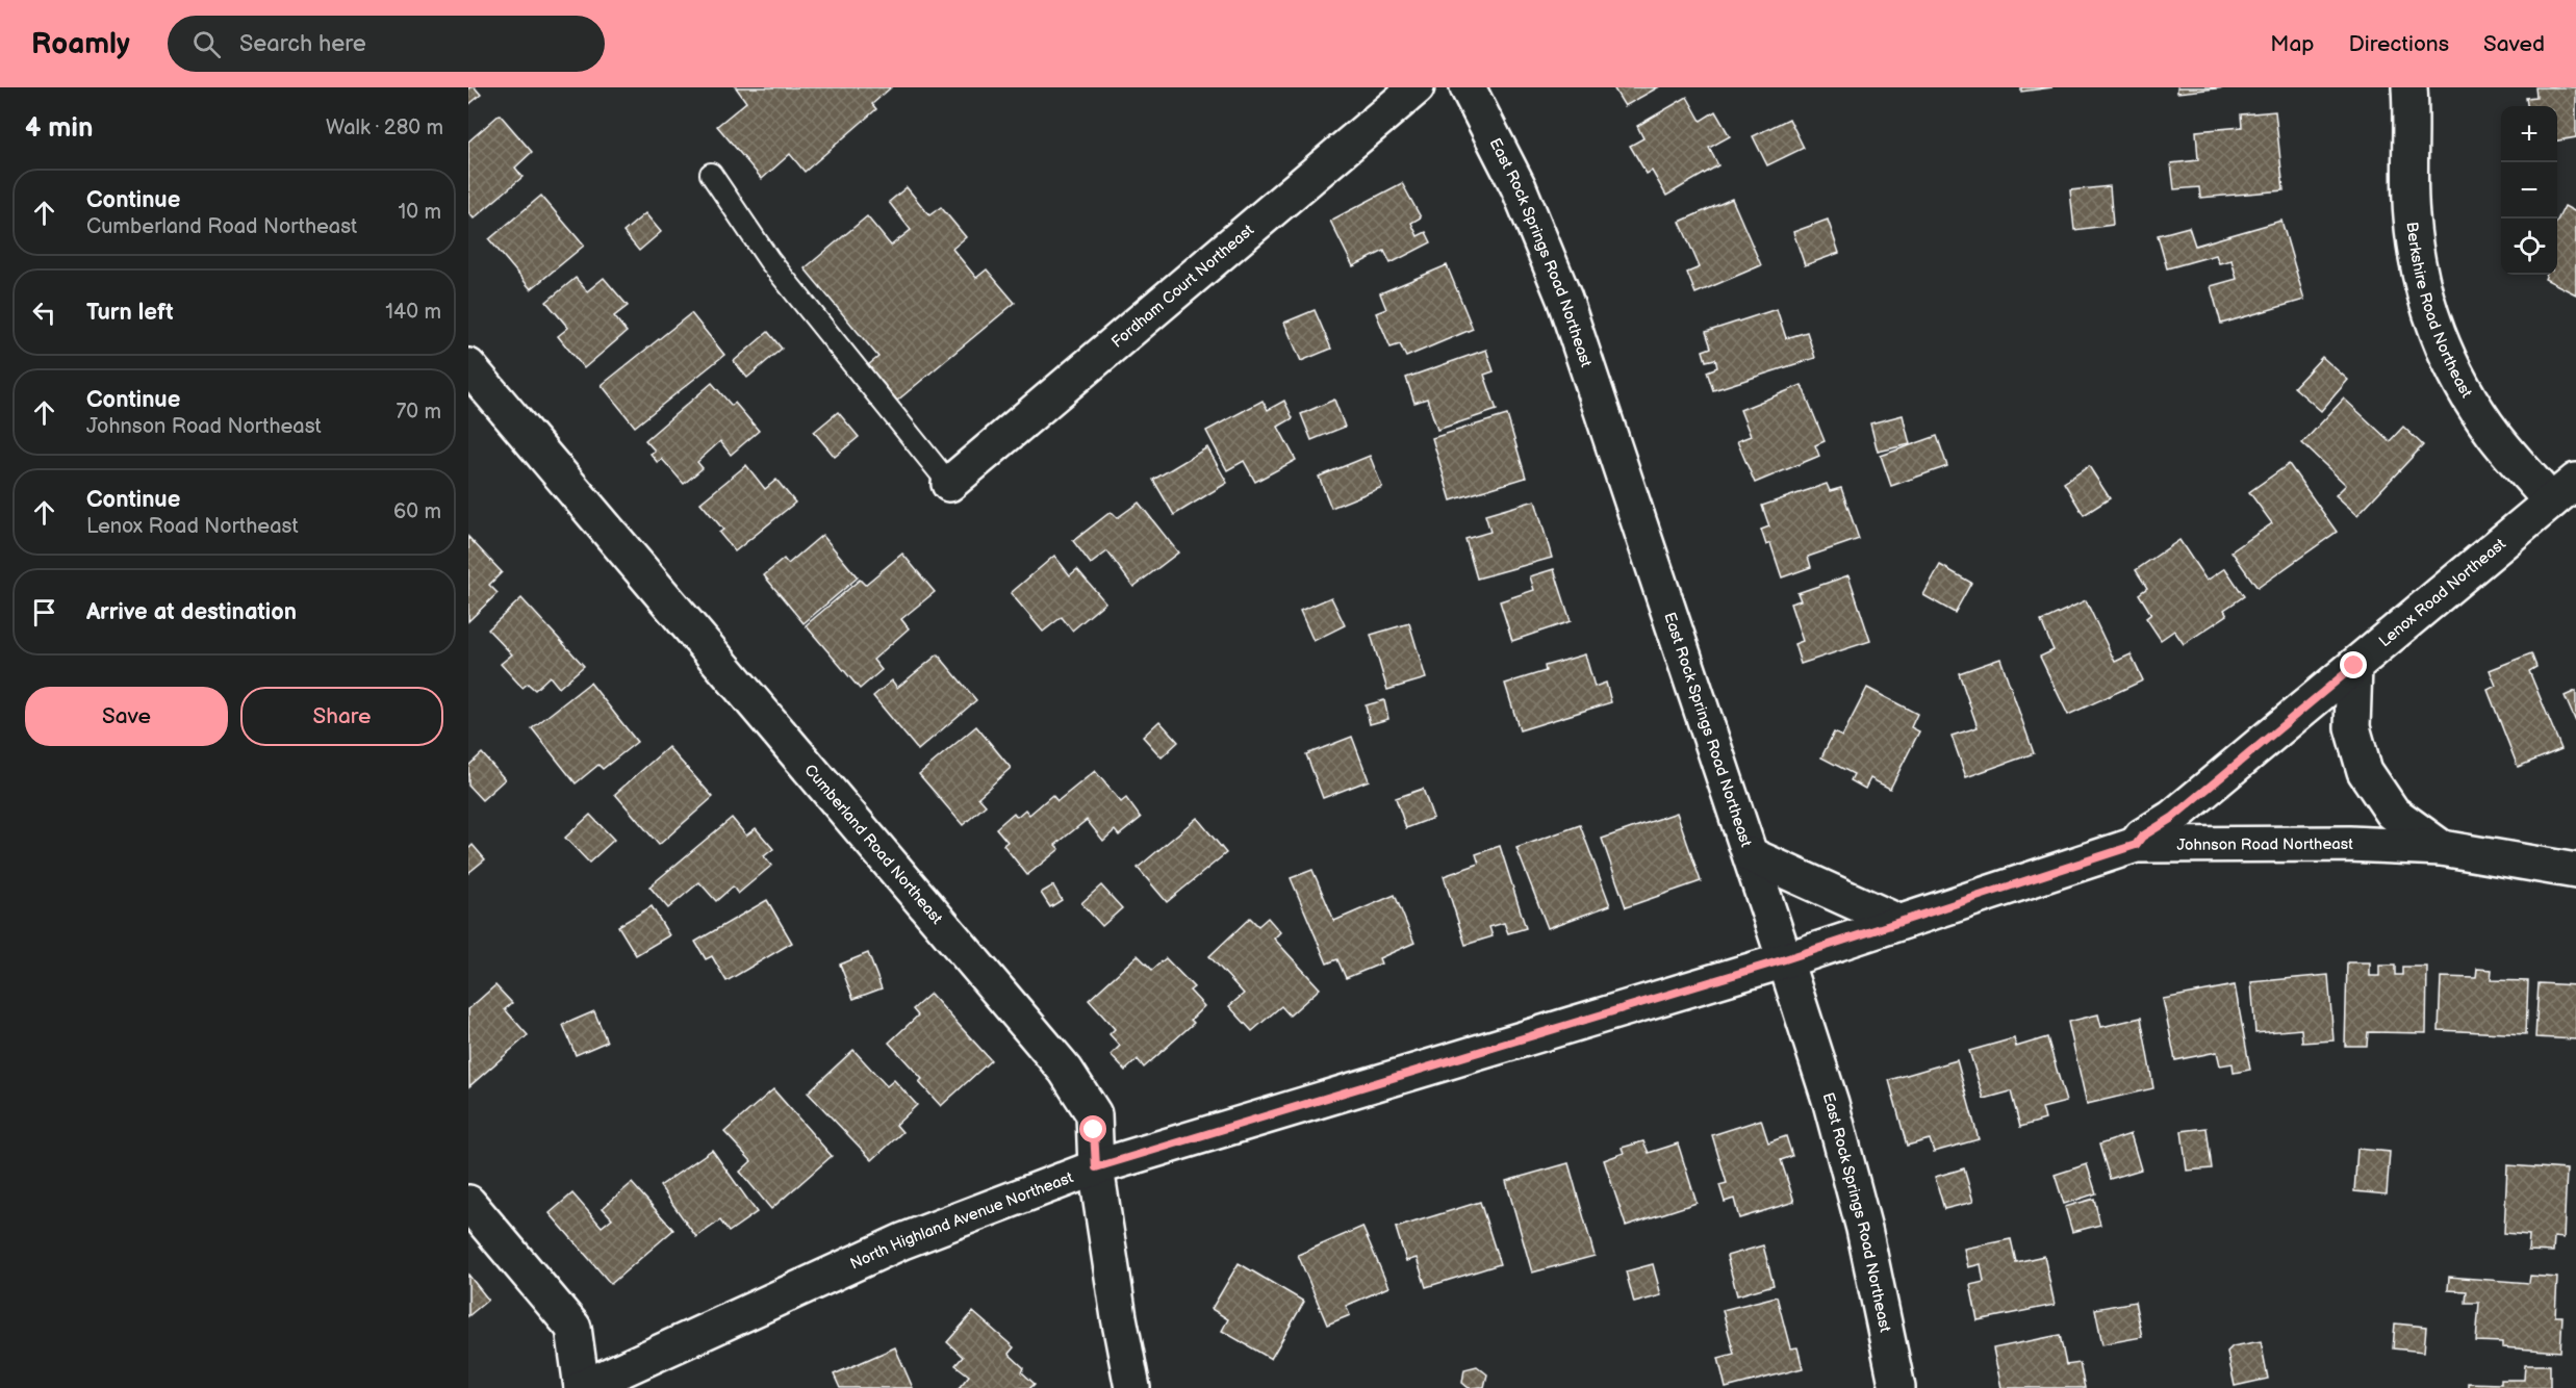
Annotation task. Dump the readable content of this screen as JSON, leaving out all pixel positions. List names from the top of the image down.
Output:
{
  "streets": {
    "street": [
      "East Rock Springs Road Northeast",
      "Fordham Court Northeast",
      "Berkshire Road Northeast",
      "Lenox Road Northeast",
      "Cumberland Road Northeast",
      "Johnson Road Northeast",
      "North Highland Avenue Northeast"
    ]
  },
  "crossings": [
    ["East Rock Springs Road Northeast", "Johnson Road Northeast"],
    ["East Rock Springs Road Northeast", "North Highland Avenue Northeast"],
    ["Berkshire Road Northeast", "Lenox Road Northeast"],
    ["Lenox Road Northeast", "Johnson Road Northeast"],
    ["Cumberland Road Northeast", "North Highland Avenue Northeast"],
    ["Johnson Road Northeast", "North Highland Avenue Northeast"]
  ],
  "page": {
    "header": "Roamly",
    "search": "Search here",
    "nav": ["Map", "Directions", "Saved"],
    "heading": ["4 min", "Walk · 280 m"],
    "map_buttons": ["+", "−"],
    "list": [
      ["Continue", "Cumberland Road Northeast", "10 m"],
      ["Turn left", "140 m"],
      ["Continue", "Johnson Road Northeast", "70 m"],
      ["Continue", "Lenox Road Northeast", "60 m"],
      "Arrive at destination"
    ],
    "buttons": ["Save", "Share"]
  }
}
